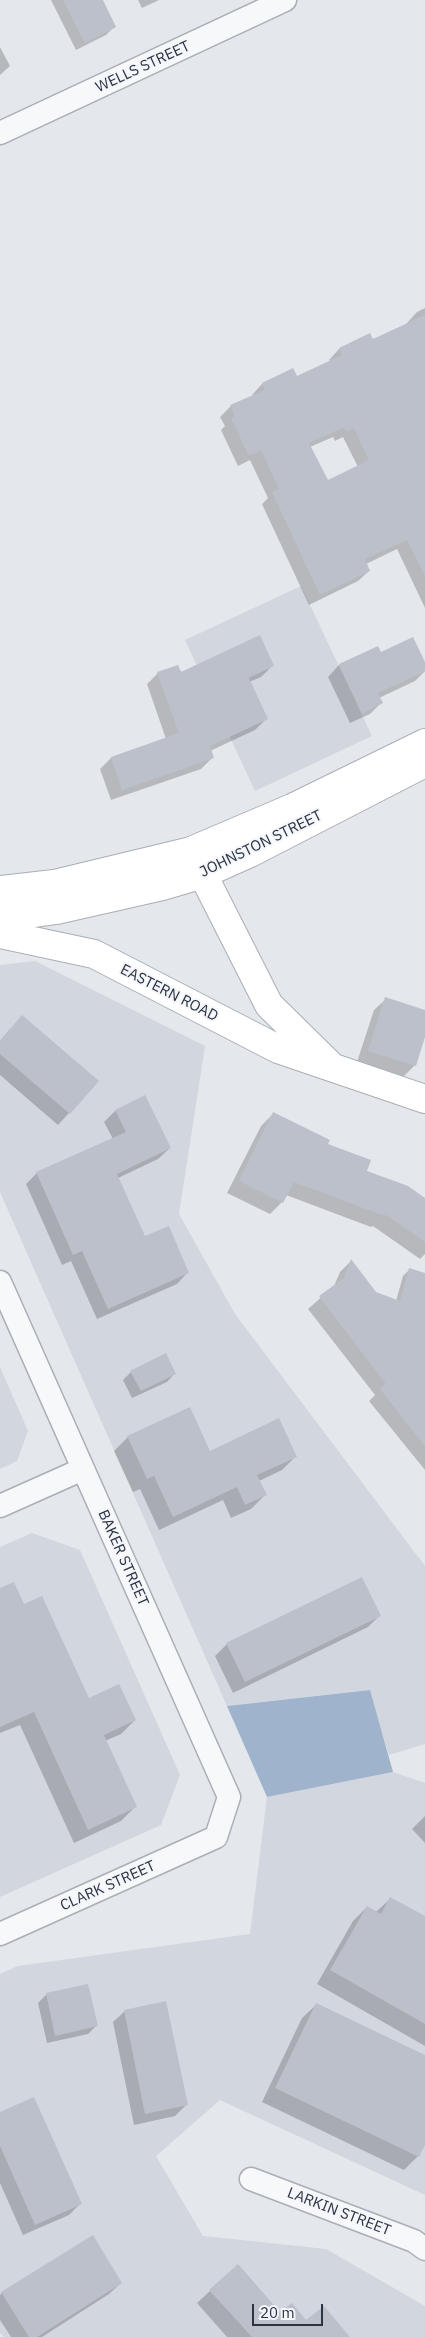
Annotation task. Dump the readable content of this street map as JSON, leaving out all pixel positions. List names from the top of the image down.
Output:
{
  "streets": {
    "main road": ["JOHNSTON STREET", "EASTERN ROAD"],
    "street": [
      "WELLS STREET",
      "BAKER STREET",
      "CLARK STREET",
      "LARKIN STREET"
    ]
  },
  "crossings": [
    ["JOHNSTON STREET", "EASTERN ROAD"],
    ["BAKER STREET", "CLARK STREET"]
  ],
  "scale_bar": "20 m"
}
